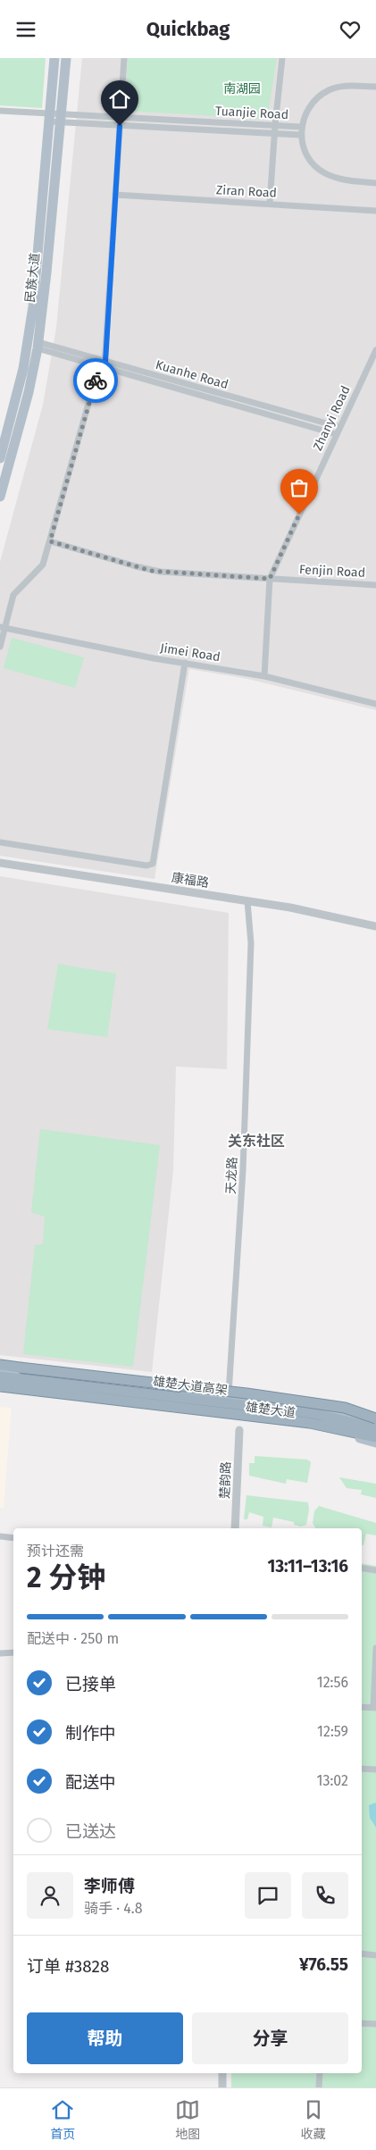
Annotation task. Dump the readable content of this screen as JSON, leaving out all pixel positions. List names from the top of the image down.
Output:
{
  "streets": {
    "highway": ["雄楚大道高架"],
    "main road": ["民族大道", "雄楚大道"],
    "street": [
      "Tuanjie Road",
      "Ziran Road",
      "Kuanhe Road",
      "Zhanyi Road",
      "Fenjin Road",
      "Jimei Road",
      "康福路",
      "天龙路",
      "楚韵路"
    ]
  },
  "crossings": [
    ["Tuanjie Road", "民族大道"],
    ["民族大道", "Kuanhe Road"],
    ["Kuanhe Road", "Zhanyi Road"],
    ["Zhanyi Road", "Fenjin Road"],
    ["Zhanyi Road", "Jimei Road"],
    ["康福路", "天龙路"],
    ["天龙路", "雄楚大道"]
  ],
  "districts": ["关东社区"],
  "parks": ["南湖园"],
  "page": {
    "header": "Quickbag",
    "heading": ["2 分钟", "预计还需", "13:11–13:16"],
    "panel": [
      "李师傅",
      "骑手 · 4.8",
      "订单 #3828",
      "¥76.55"
    ],
    "bar": "配送中 · 250 m",
    "list": [
      ["已接单", "12:56"],
      ["制作中", "12:59"],
      ["配送中", "13:02"],
      "已送达"
    ],
    "buttons": ["帮助", "分享"],
    "tabs": ["首页", "地图", "收藏"]
  }
}
